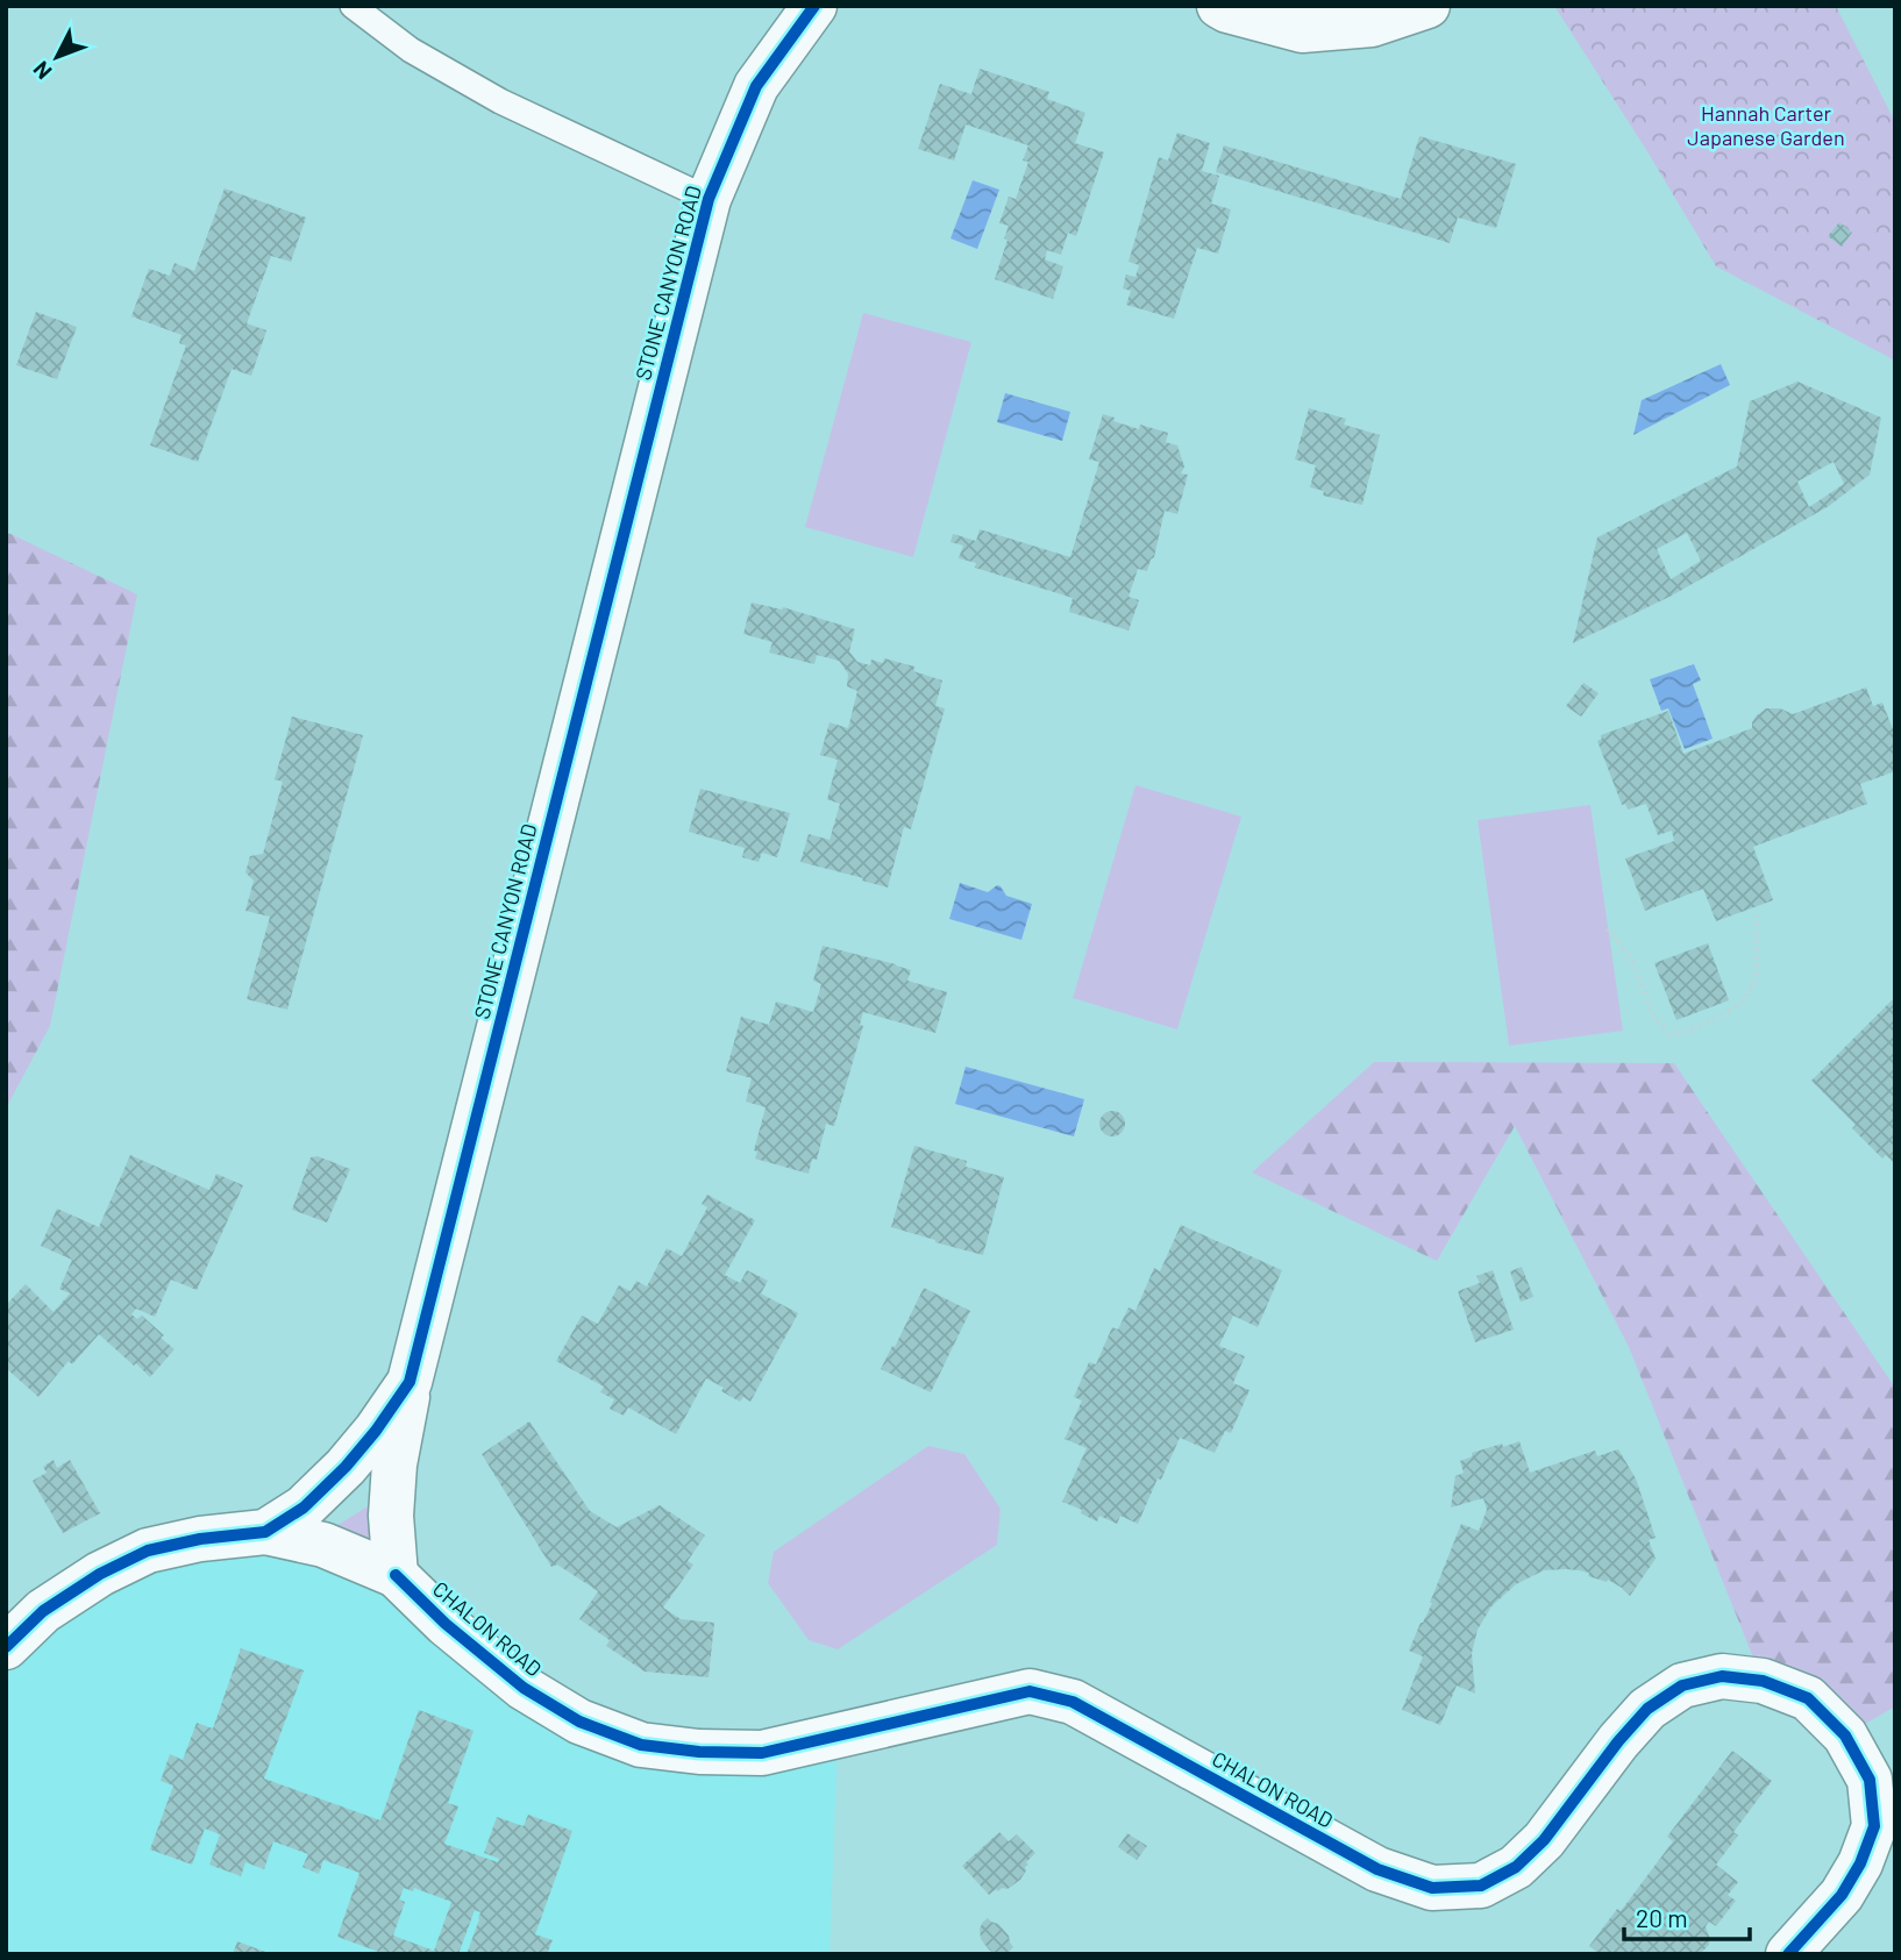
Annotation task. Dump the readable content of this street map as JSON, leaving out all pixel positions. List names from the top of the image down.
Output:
{
  "streets": {
    "street": ["STONE CANYON ROAD", "CHALON ROAD"]
  },
  "crossings": [
    ["STONE CANYON ROAD", "CHALON ROAD"]
  ],
  "parks": ["Hannah Carter Japanese Garden"],
  "scale_bar": "20 m",
  "north": "bottom left"
}
